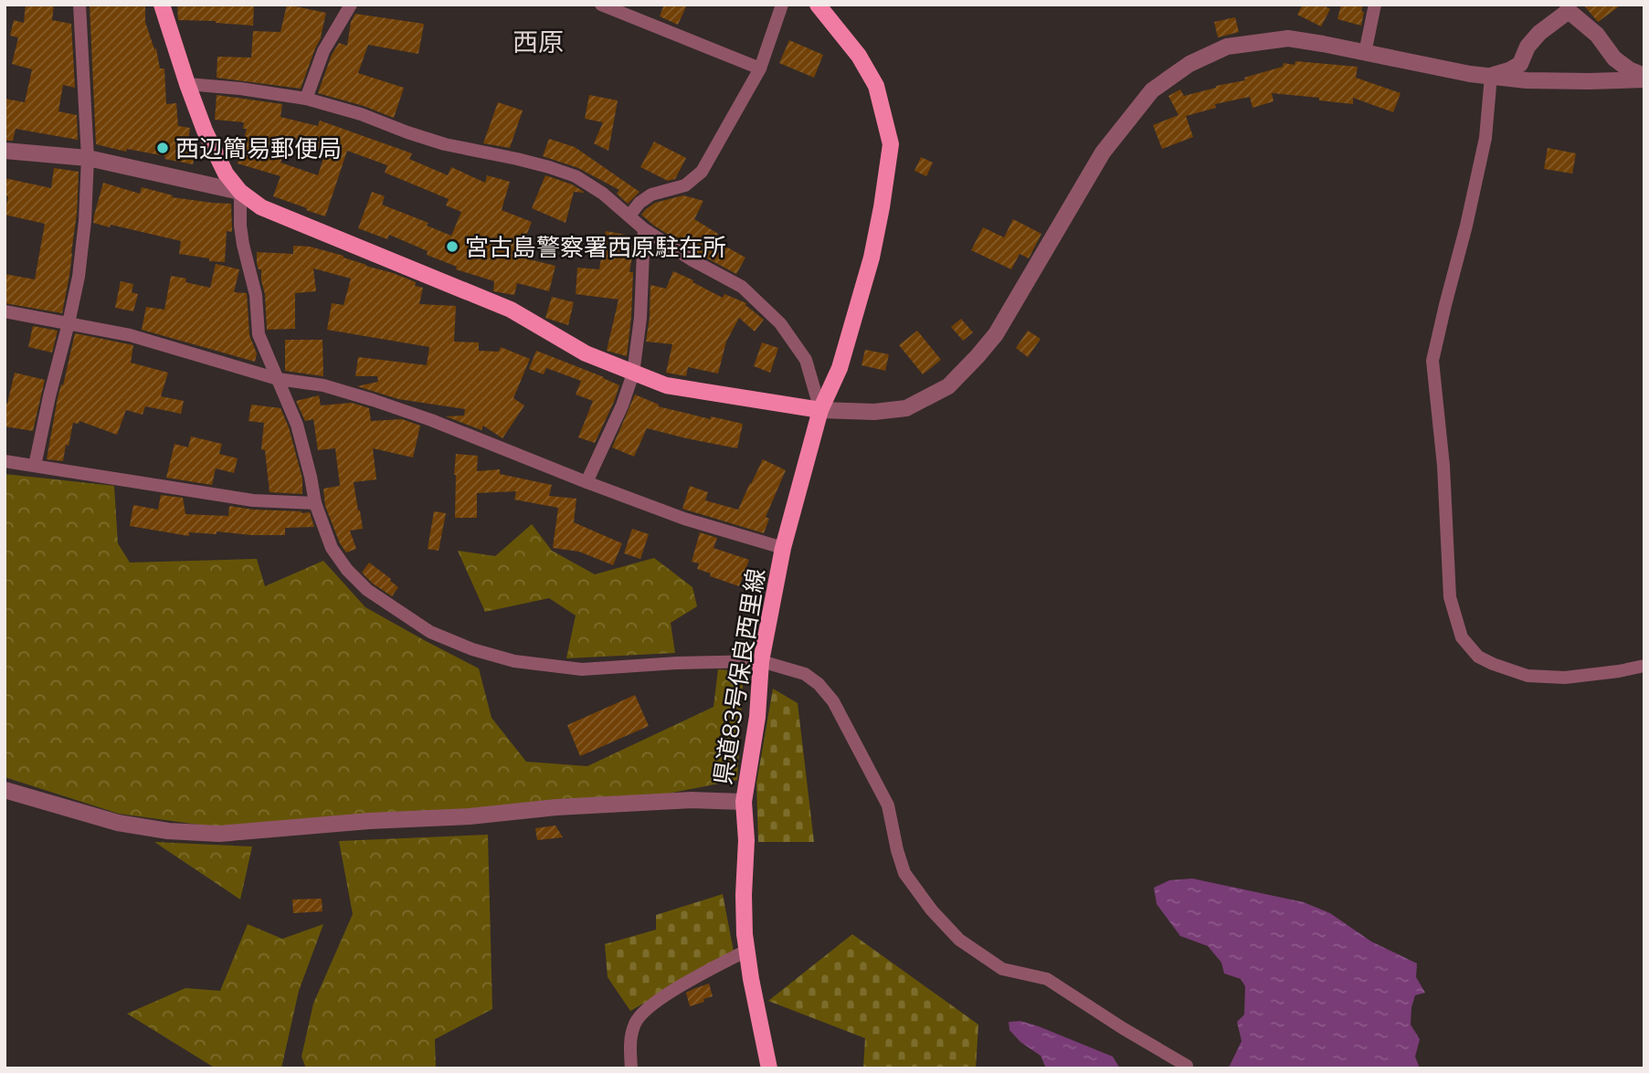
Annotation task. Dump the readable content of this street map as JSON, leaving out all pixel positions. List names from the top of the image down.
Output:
{
  "streets": {
    "main road": ["県道83号保良西里線"]
  },
  "districts": ["西原"],
  "places": ["西辺簡易郵便局", "宮古島警察署西原駐在所"]
}
